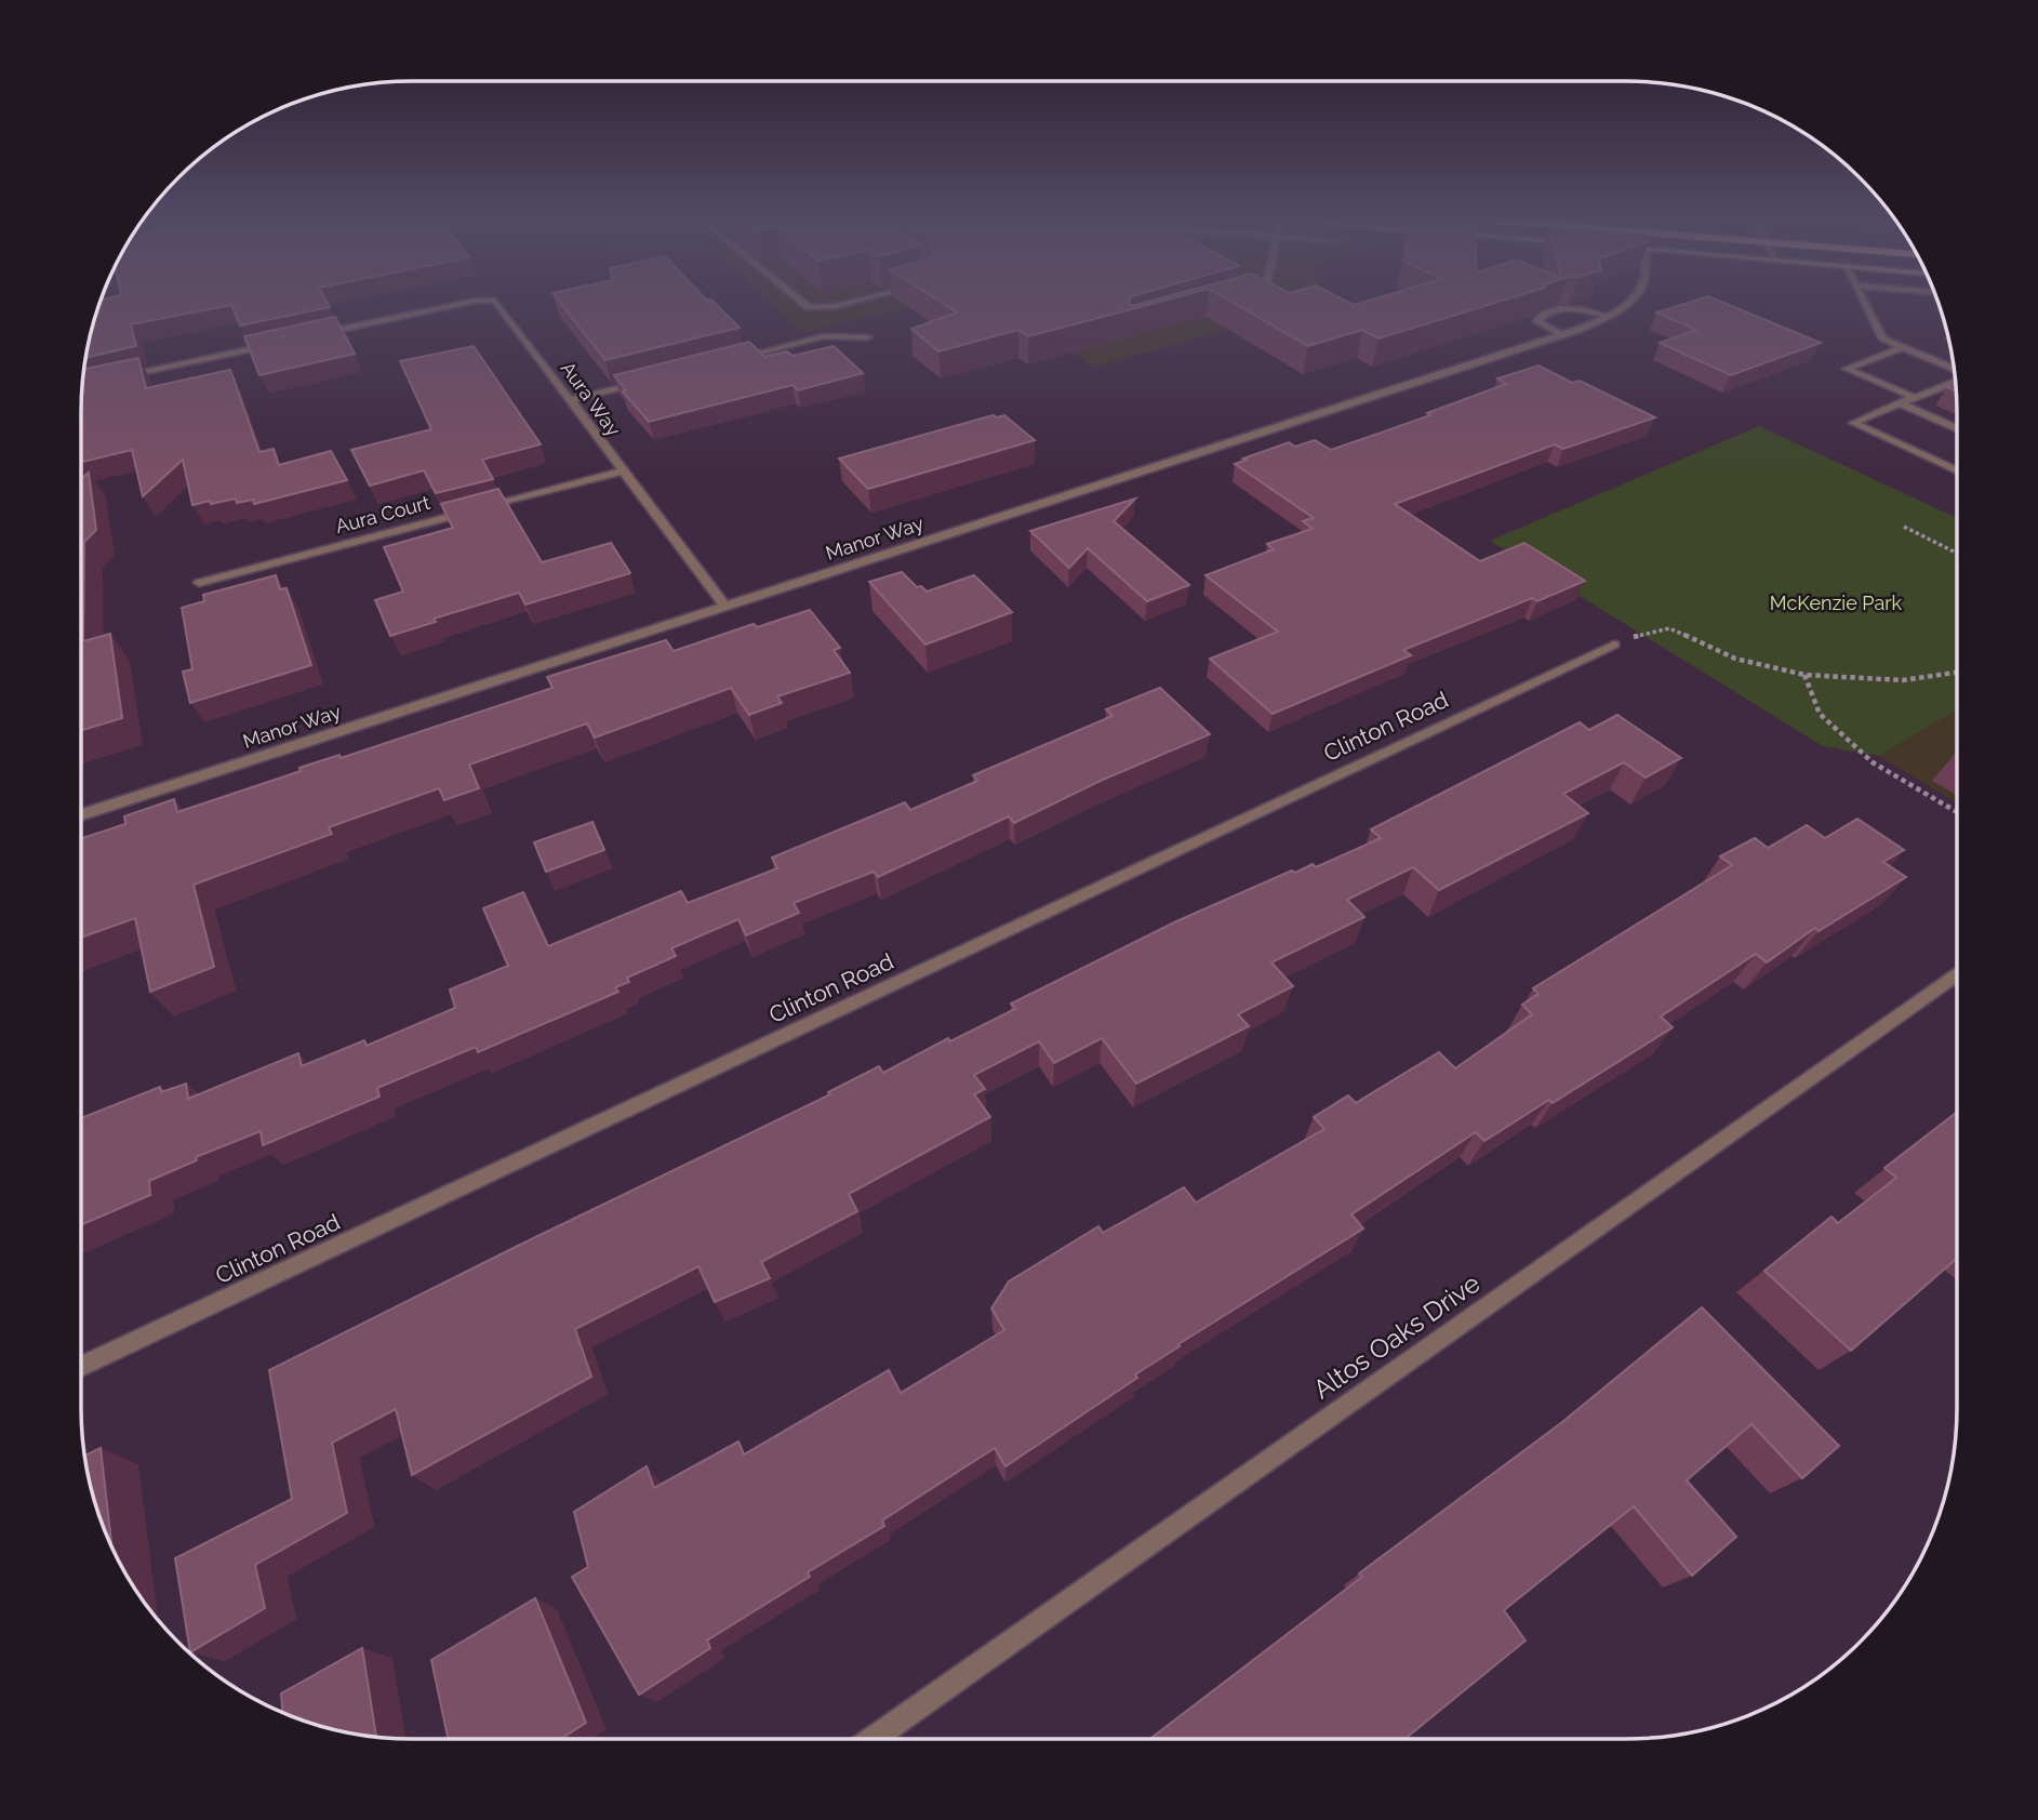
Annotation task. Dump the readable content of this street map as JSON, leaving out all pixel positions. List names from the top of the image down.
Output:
{
  "streets": {
    "street": [
      "Aura Way",
      "Aura Court",
      "Manor Way",
      "Clinton Road",
      "Altos Oaks Drive"
    ]
  },
  "crossings": [
    ["Aura Way", "Aura Court"],
    ["Aura Way", "Manor Way"]
  ],
  "parks": ["McKenzie Park"]
}
